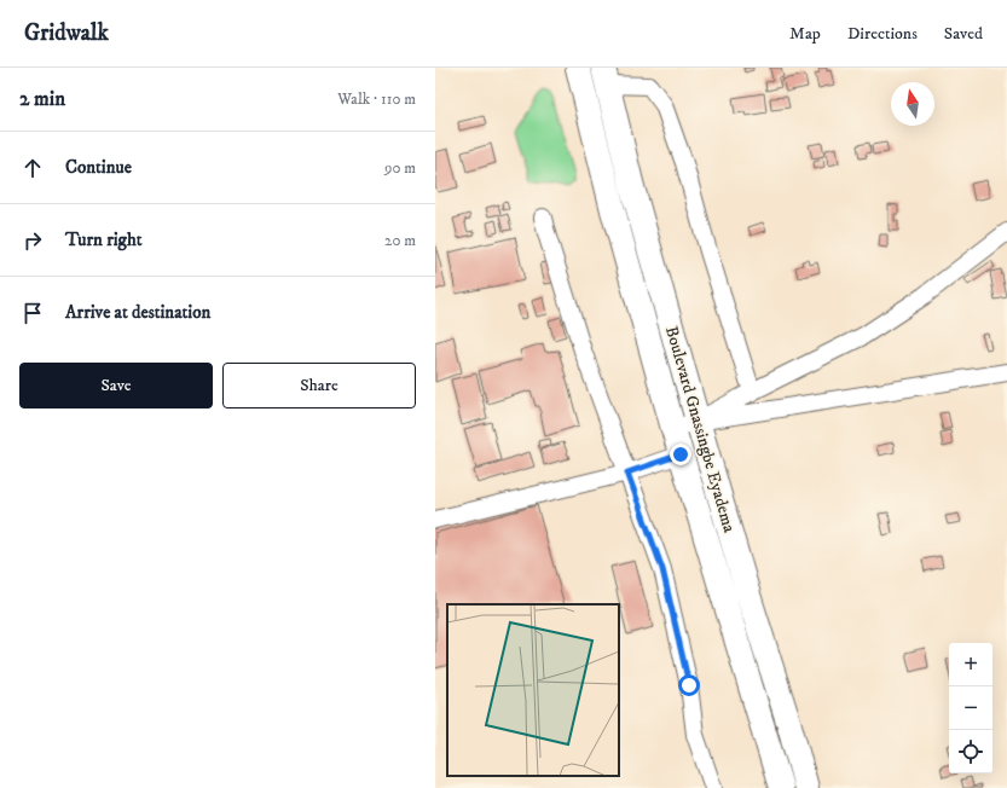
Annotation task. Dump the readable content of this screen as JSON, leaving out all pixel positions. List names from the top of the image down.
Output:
{
  "streets": {
    "highway": ["Boulevard Gnassingbe Eyadema"]
  },
  "north": "top",
  "page": {
    "header": "Gridwalk",
    "nav": ["Map", "Directions", "Saved"],
    "heading": ["2 min", "Walk · 110 m"],
    "list": [
      ["Continue", "90 m"],
      ["Turn right", "20 m"],
      "Arrive at destination"
    ],
    "buttons": ["Save", "Share"],
    "map_buttons": ["+", "−"]
  }
}
